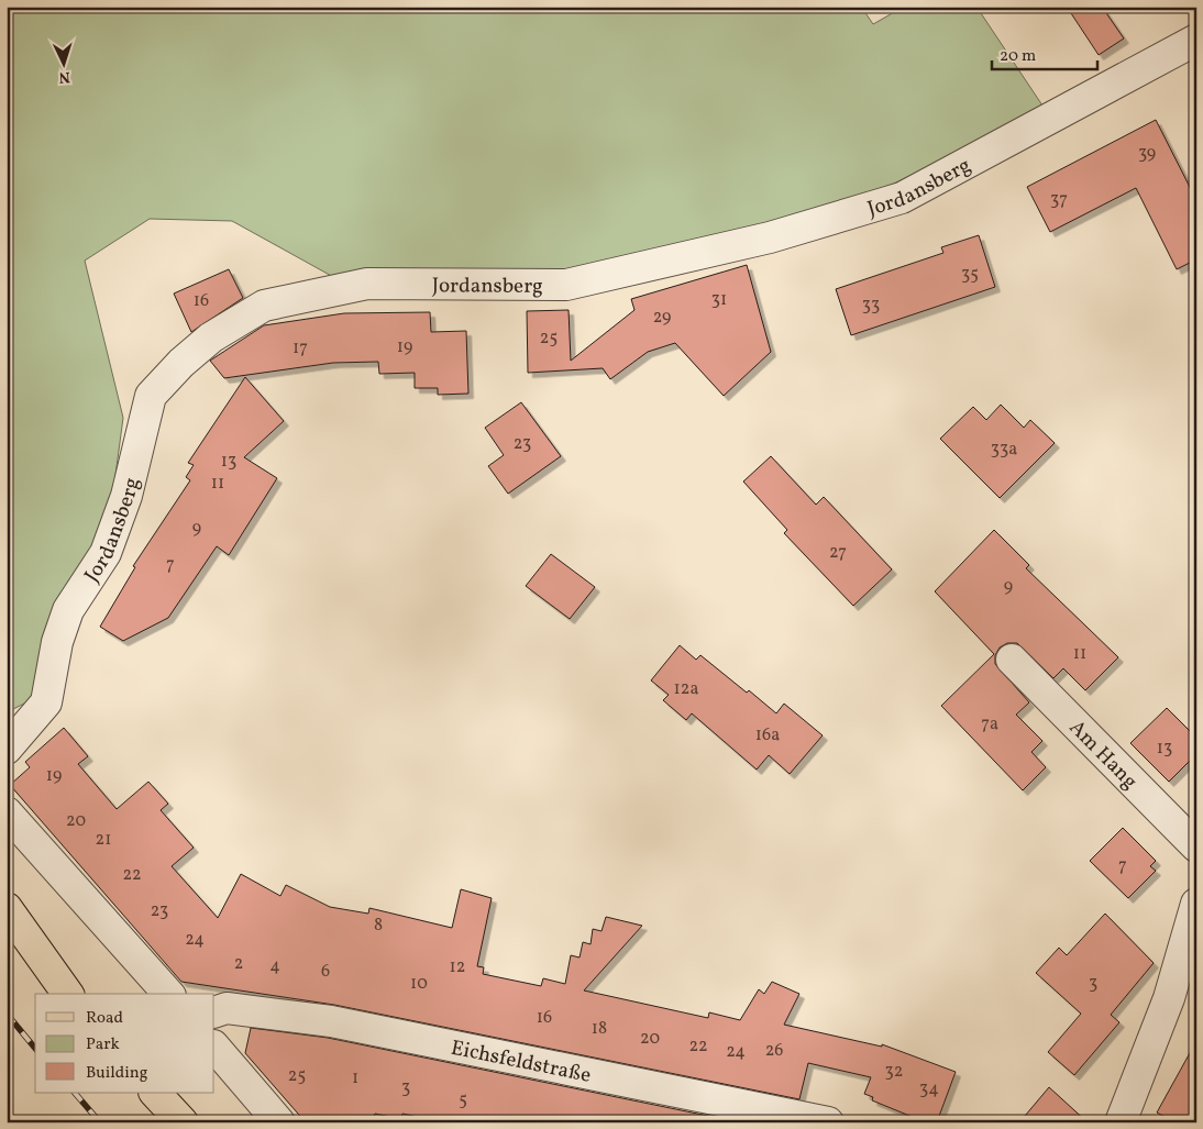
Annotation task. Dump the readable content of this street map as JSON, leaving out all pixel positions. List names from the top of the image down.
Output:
{
  "streets": {
    "street": ["Jordansberg", "Am Hang", "Eichsfeldstraße"]
  },
  "house_numbers": [
    "39",
    "37",
    "35",
    "31",
    "16",
    "33",
    "29",
    "25",
    "19",
    "17",
    "23",
    "33a",
    "13",
    "11",
    "9",
    "27",
    "7",
    "9",
    "11",
    "12a",
    "7a",
    "16a",
    "13",
    "19",
    "20",
    "21",
    "7",
    "22",
    "23",
    "8",
    "24",
    "2",
    "4",
    "12",
    "6",
    "10",
    "3",
    "16",
    "18",
    "20",
    "22",
    "26",
    "24",
    "32",
    "25",
    "1",
    "3",
    "34",
    "5"
  ],
  "legend": ["Road", "Park", "Building"],
  "scale_bar": "20 m",
  "north": "bottom"
}
